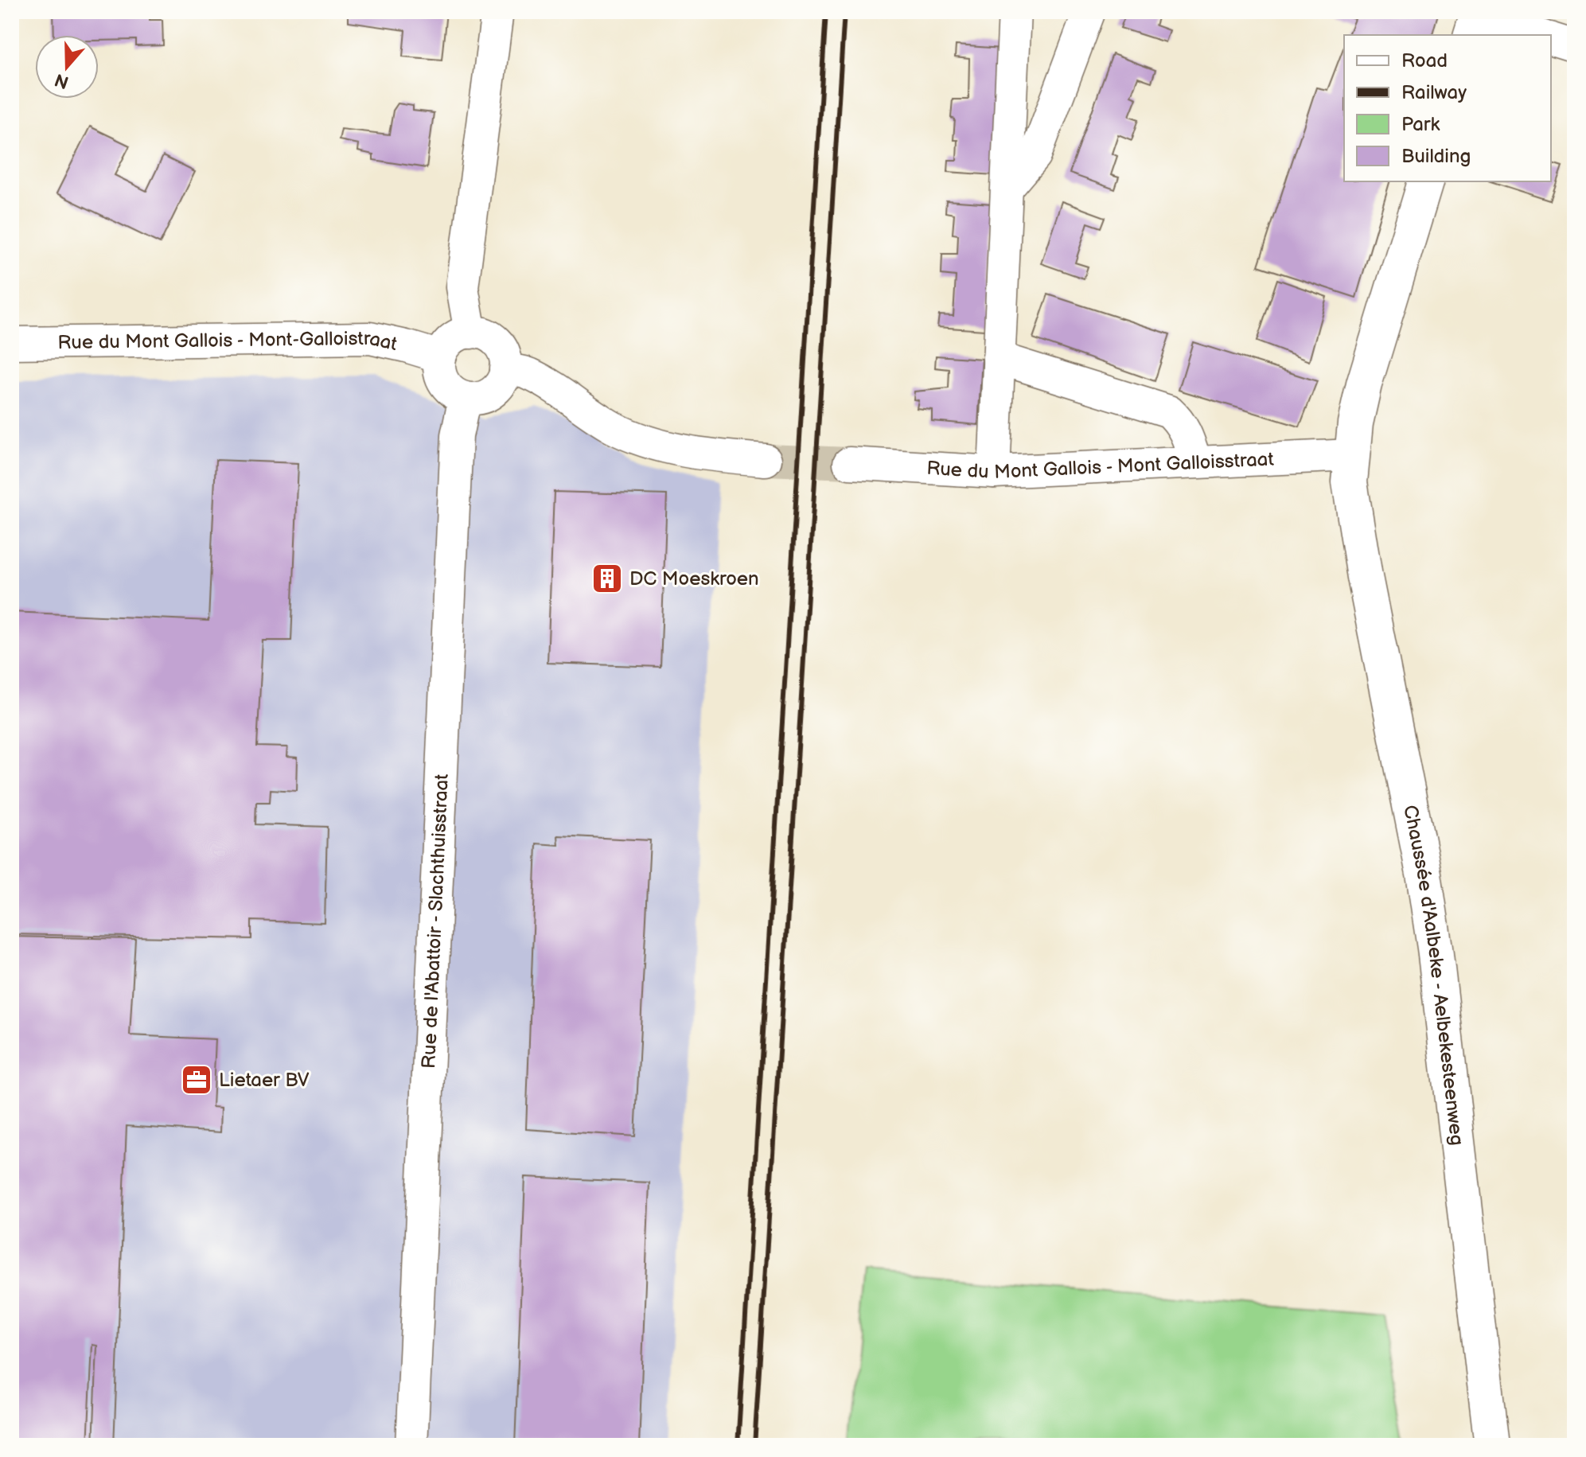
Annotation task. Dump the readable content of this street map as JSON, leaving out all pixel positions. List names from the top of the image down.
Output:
{
  "streets": {
    "main road": ["Chaussée d'Aalbeke - Aelbekesteenweg"],
    "street": ["Rue du Mont Gallois - Mont-Galloistraat", "Rue du Mont Gallois - Mont Galloisstraat", "Rue de l'Abattoir - Slachthuisstraat"]
  },
  "crossings": [
    ["Rue du Mont Gallois - Mont-Galloistraat", "Rue de l'Abattoir - Slachthuisstraat"],
    ["Rue du Mont Gallois - Mont Galloisstraat", "Chaussée d'Aalbeke - Aelbekesteenweg"]
  ],
  "places": {
    "building": ["DC Moeskroen"],
    "office": ["Lietaer BV"]
  },
  "legend": [
    "Road",
    "Railway",
    "Park",
    "Building"
  ],
  "north": "bottom"
}
